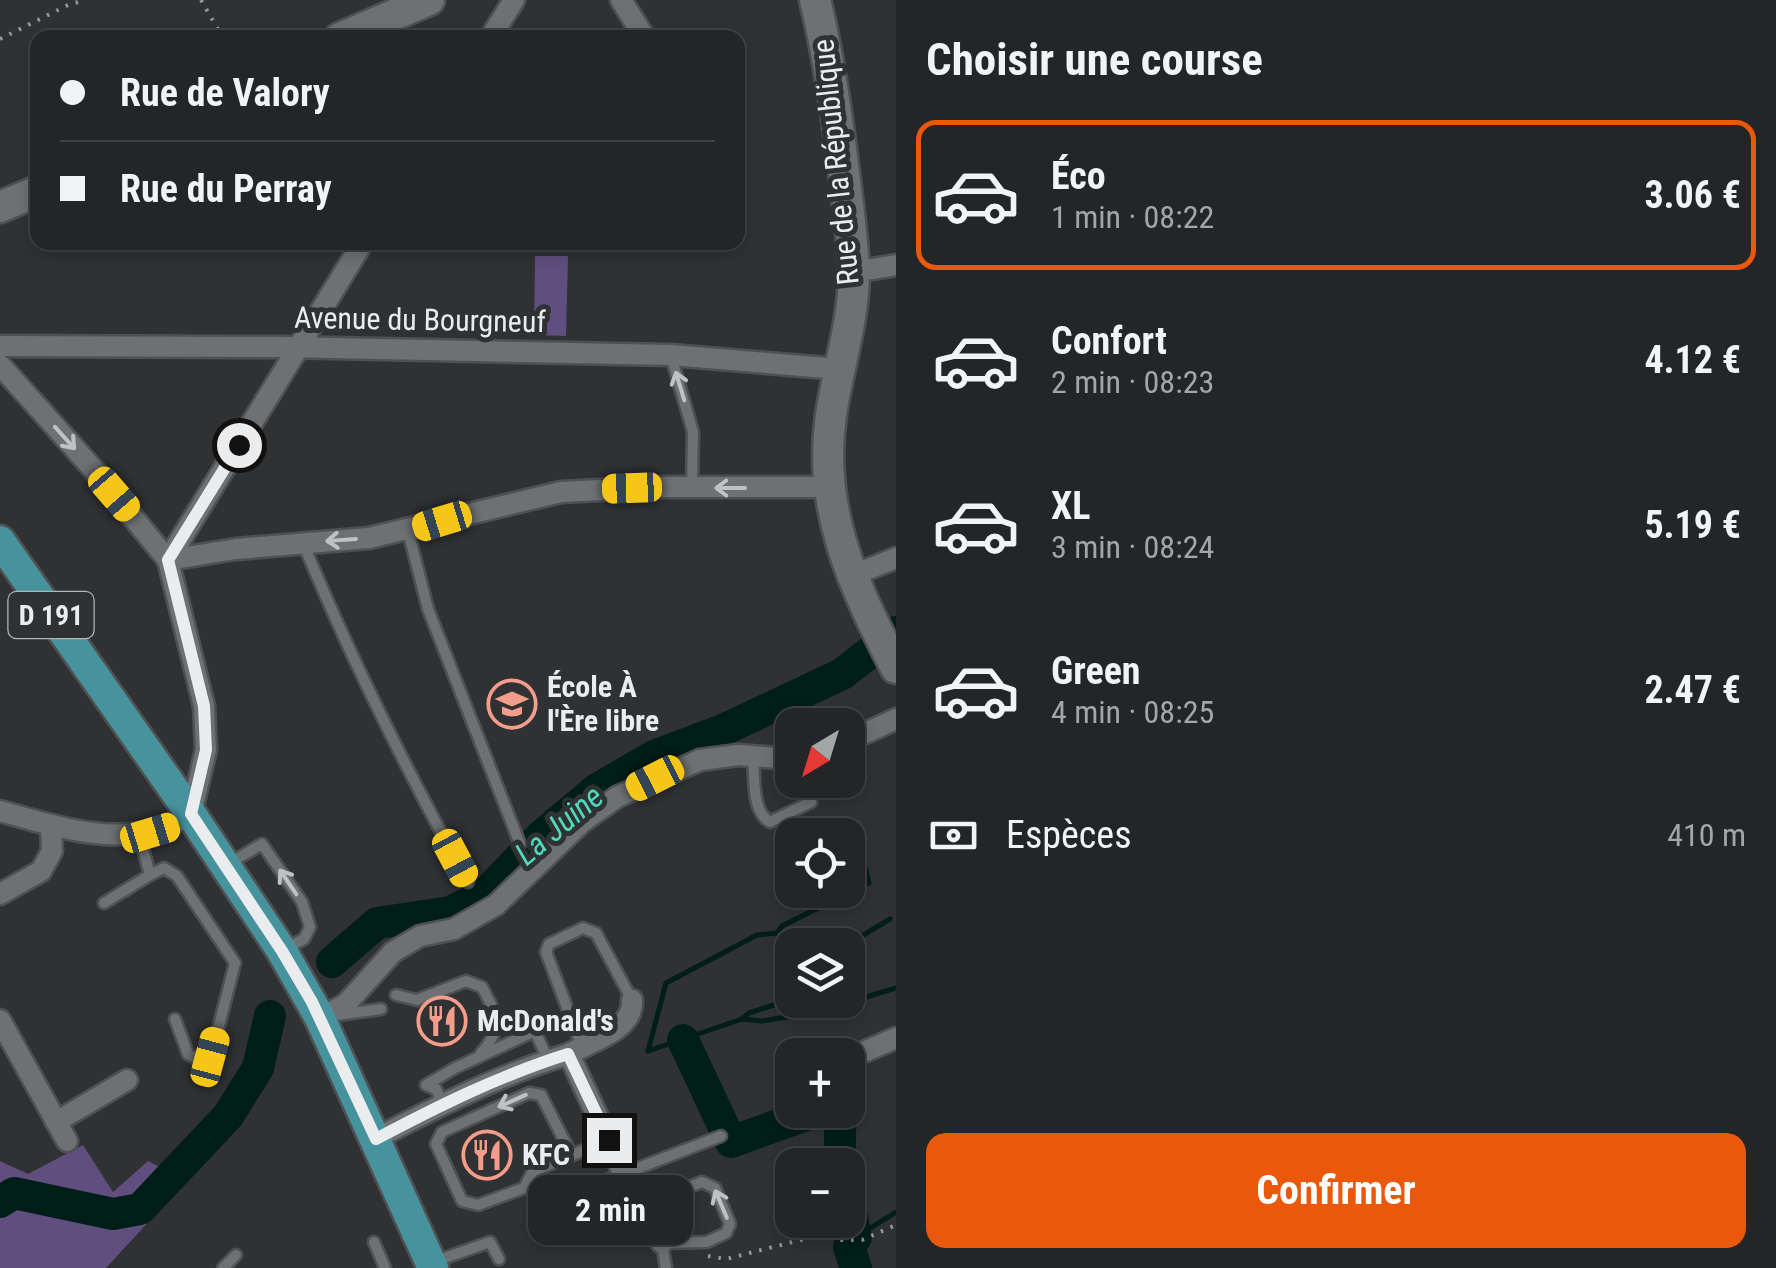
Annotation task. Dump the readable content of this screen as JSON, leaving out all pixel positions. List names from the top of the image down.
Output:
{
  "streets": {
    "main road": ["D 191"],
    "street": ["Rue de la République", "Avenue du Bourgneuf"]
  },
  "crossings": [
    ["Rue de la République", "Avenue du Bourgneuf"]
  ],
  "water": ["La Juine"],
  "places": {
    "school or university": ["École À l'Ère libre"],
    "restaurant": ["McDonald's", "KFC"]
  },
  "north": "bottom left",
  "page": {
    "heading": "Choisir une course",
    "banner": ["Rue de Valory", "Rue du Perray"],
    "list": [
      {
        "name": "Éco",
        "note": "1 min · 08:22",
        "value": "3.06 €"
      },
      {
        "name": "Confort",
        "note": "2 min · 08:23",
        "value": "4.12 €"
      },
      {
        "name": "XL",
        "note": "3 min · 08:24",
        "value": "5.19 €"
      },
      {
        "name": "Green",
        "note": "4 min · 08:25",
        "value": "2.47 €"
      }
    ],
    "map_buttons": ["+", "−"],
    "pay": ["Espèces", "410 m"],
    "buttons": "Confirmer",
    "bubble": "2 min"
  }
}
